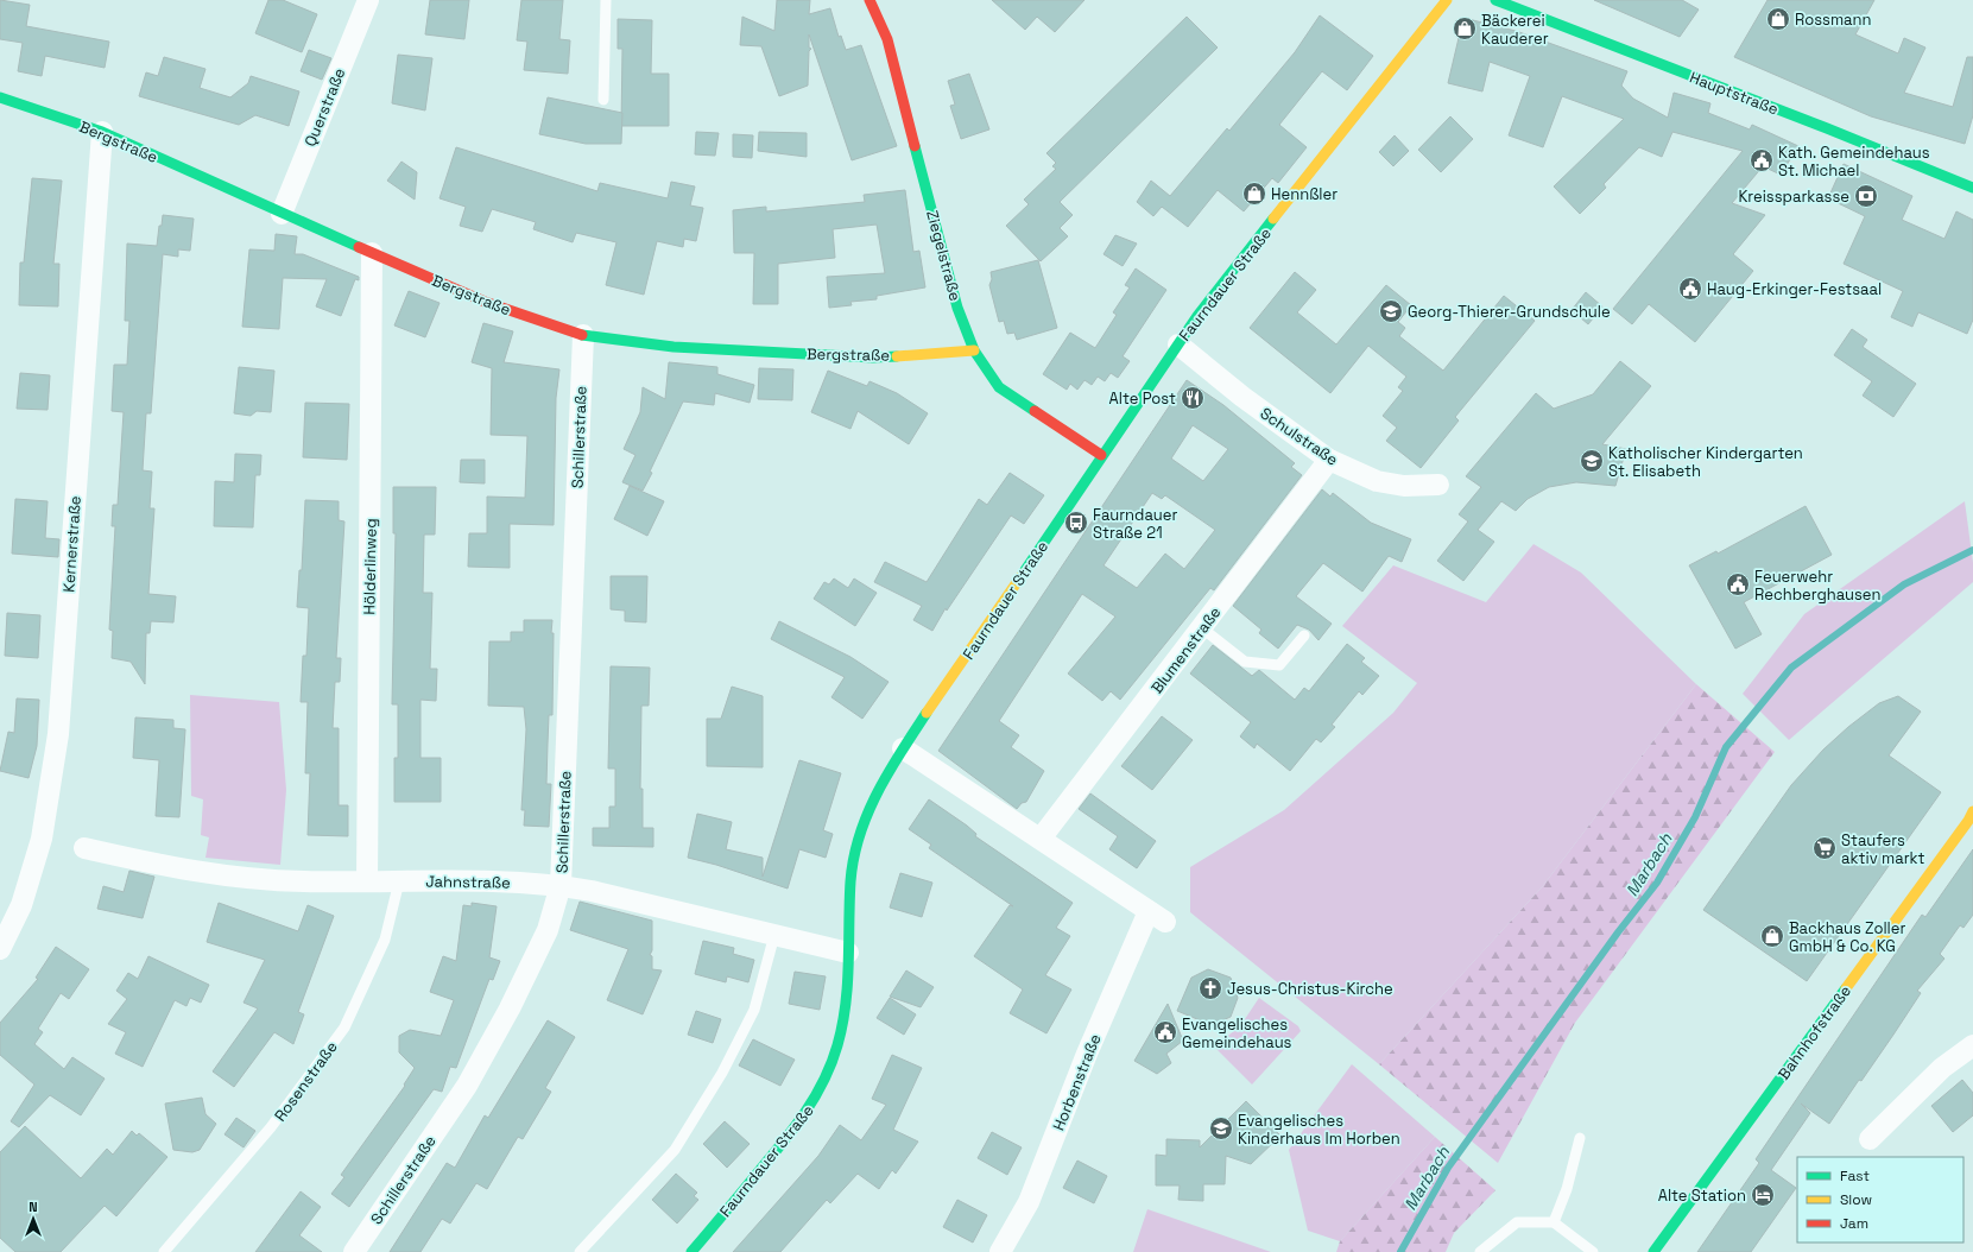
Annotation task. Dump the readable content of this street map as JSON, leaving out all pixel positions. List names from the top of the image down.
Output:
{
  "streets": {
    "street": [
      "Hauptstraße",
      "Querstraße",
      "Bergstraße",
      "Ziegelstraße",
      "Faurndauer Straße",
      "Schulstraße",
      "Schillerstraße",
      "Kernerstraße",
      "Hölderlinweg",
      "Blumenstraße",
      "Jahnstraße",
      "Bahnhofstraße",
      "Horbenstraße"
    ],
    "lane": ["Rosenstraße"]
  },
  "crossings": [
    ["Querstraße", "Bergstraße"],
    ["Bergstraße", "Ziegelstraße"],
    ["Bergstraße", "Schillerstraße"],
    ["Bergstraße", "Kernerstraße"],
    ["Bergstraße", "Hölderlinweg"],
    ["Ziegelstraße", "Faurndauer Straße"],
    ["Faurndauer Straße", "Schulstraße"],
    ["Faurndauer Straße", "Jahnstraße"],
    ["Faurndauer Straße", "Horbenstraße"],
    ["Schulstraße", "Blumenstraße"],
    ["Schillerstraße", "Jahnstraße"],
    ["Hölderlinweg", "Jahnstraße"],
    ["Blumenstraße", "Horbenstraße"],
    ["Jahnstraße", "Rosenstraße"]
  ],
  "water": ["Marbach"],
  "places": {
    "shop": [
      "Rossmann",
      "Bäckerei Kauderer",
      "Hennßler",
      "Backhaus Zoller GmbH & Co. KG"
    ],
    "public building": [
      "Kath. Gemeindehaus St. Michael",
      "Haug-Erkinger-Festsaal",
      "Feuerwehr Rechberghausen",
      "Evangelisches Gemeindehaus"
    ],
    "bank": ["Kreissparkasse"],
    "school or university": ["Georg-Thierer-Grundschule", "Katholischer Kindergarten St. Elisabeth", "Evangelisches Kinderhaus Im Horben"],
    "restaurant": ["Alte Post"],
    "bus stop": ["Faurndauer Straße 21"],
    "supermarket": ["Staufers aktiv markt"],
    "church": ["Jesus-Christus-Kirche"],
    "hotel": ["Alte Station"]
  },
  "legend": ["Fast", "Slow", "Jam"],
  "north": "top"
}
